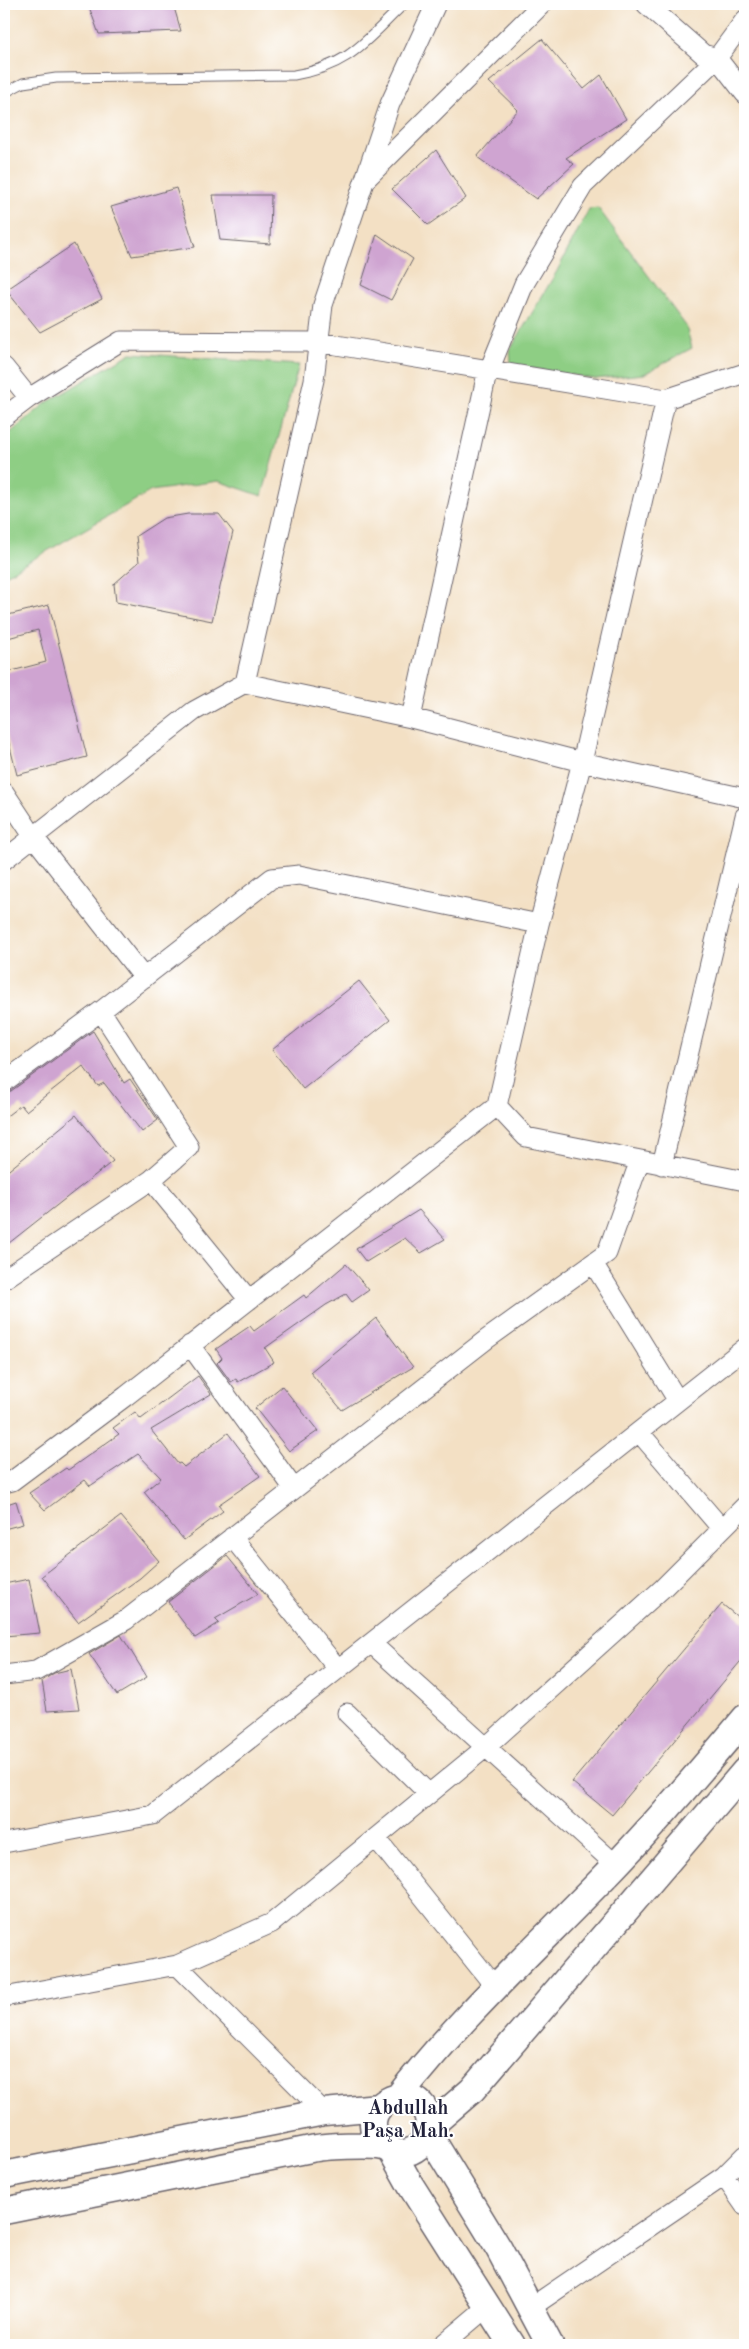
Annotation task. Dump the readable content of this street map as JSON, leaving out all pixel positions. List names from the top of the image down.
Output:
{
  "districts": ["Abdullah Paşa Mah."]
}
